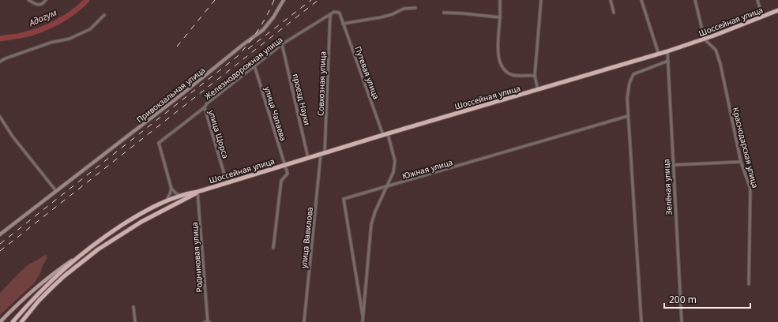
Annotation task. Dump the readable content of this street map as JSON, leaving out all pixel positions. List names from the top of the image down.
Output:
{
  "streets": {
    "highway": ["Шоссейная улица"],
    "main road": ["Привокзальная улица"],
    "street": [
      "Железнодорожная улица",
      "Путевая улица",
      "Совхозная улица",
      "проезд Науки",
      "улица Чапаева",
      "улица Щорса",
      "Краснодарская улица",
      "Южная улица",
      "Зелёная улица",
      "улица Вавилова",
      "Родниковая улица"
    ]
  },
  "crossings": [
    ["Шоссейная улица", "Путевая улица"],
    ["Шоссейная улица", "Совхозная улица"],
    ["Шоссейная улица", "проезд Науки"],
    ["Шоссейная улица", "улица Чапаева"],
    ["Шоссейная улица", "улица Щорса"],
    ["Шоссейная улица", "Краснодарская улица"],
    ["Шоссейная улица", "Зелёная улица"],
    ["Шоссейная улица", "улица Вавилова"],
    ["Шоссейная улица", "Родниковая улица"],
    ["Железнодорожная улица", "Путевая улица"],
    ["Железнодорожная улица", "Совхозная улица"],
    ["Железнодорожная улица", "проезд Науки"],
    ["Железнодорожная улица", "улица Чапаева"],
    ["Железнодорожная улица", "улица Щорса"],
    ["Совхозная улица", "улица Вавилова"]
  ],
  "water": ["Адагум"],
  "scale_bar": "200 m"
}
